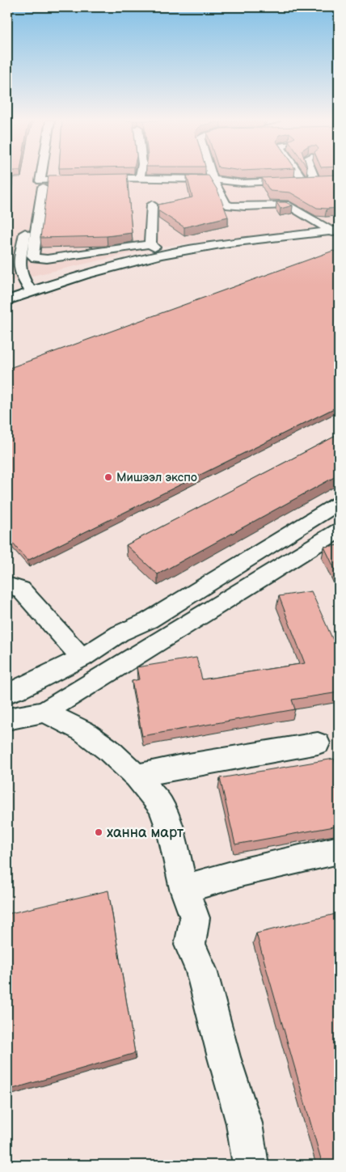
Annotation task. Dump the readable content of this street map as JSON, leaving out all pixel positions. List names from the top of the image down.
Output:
{
  "places": ["Мишээл экспо", "ханна март"]
}
